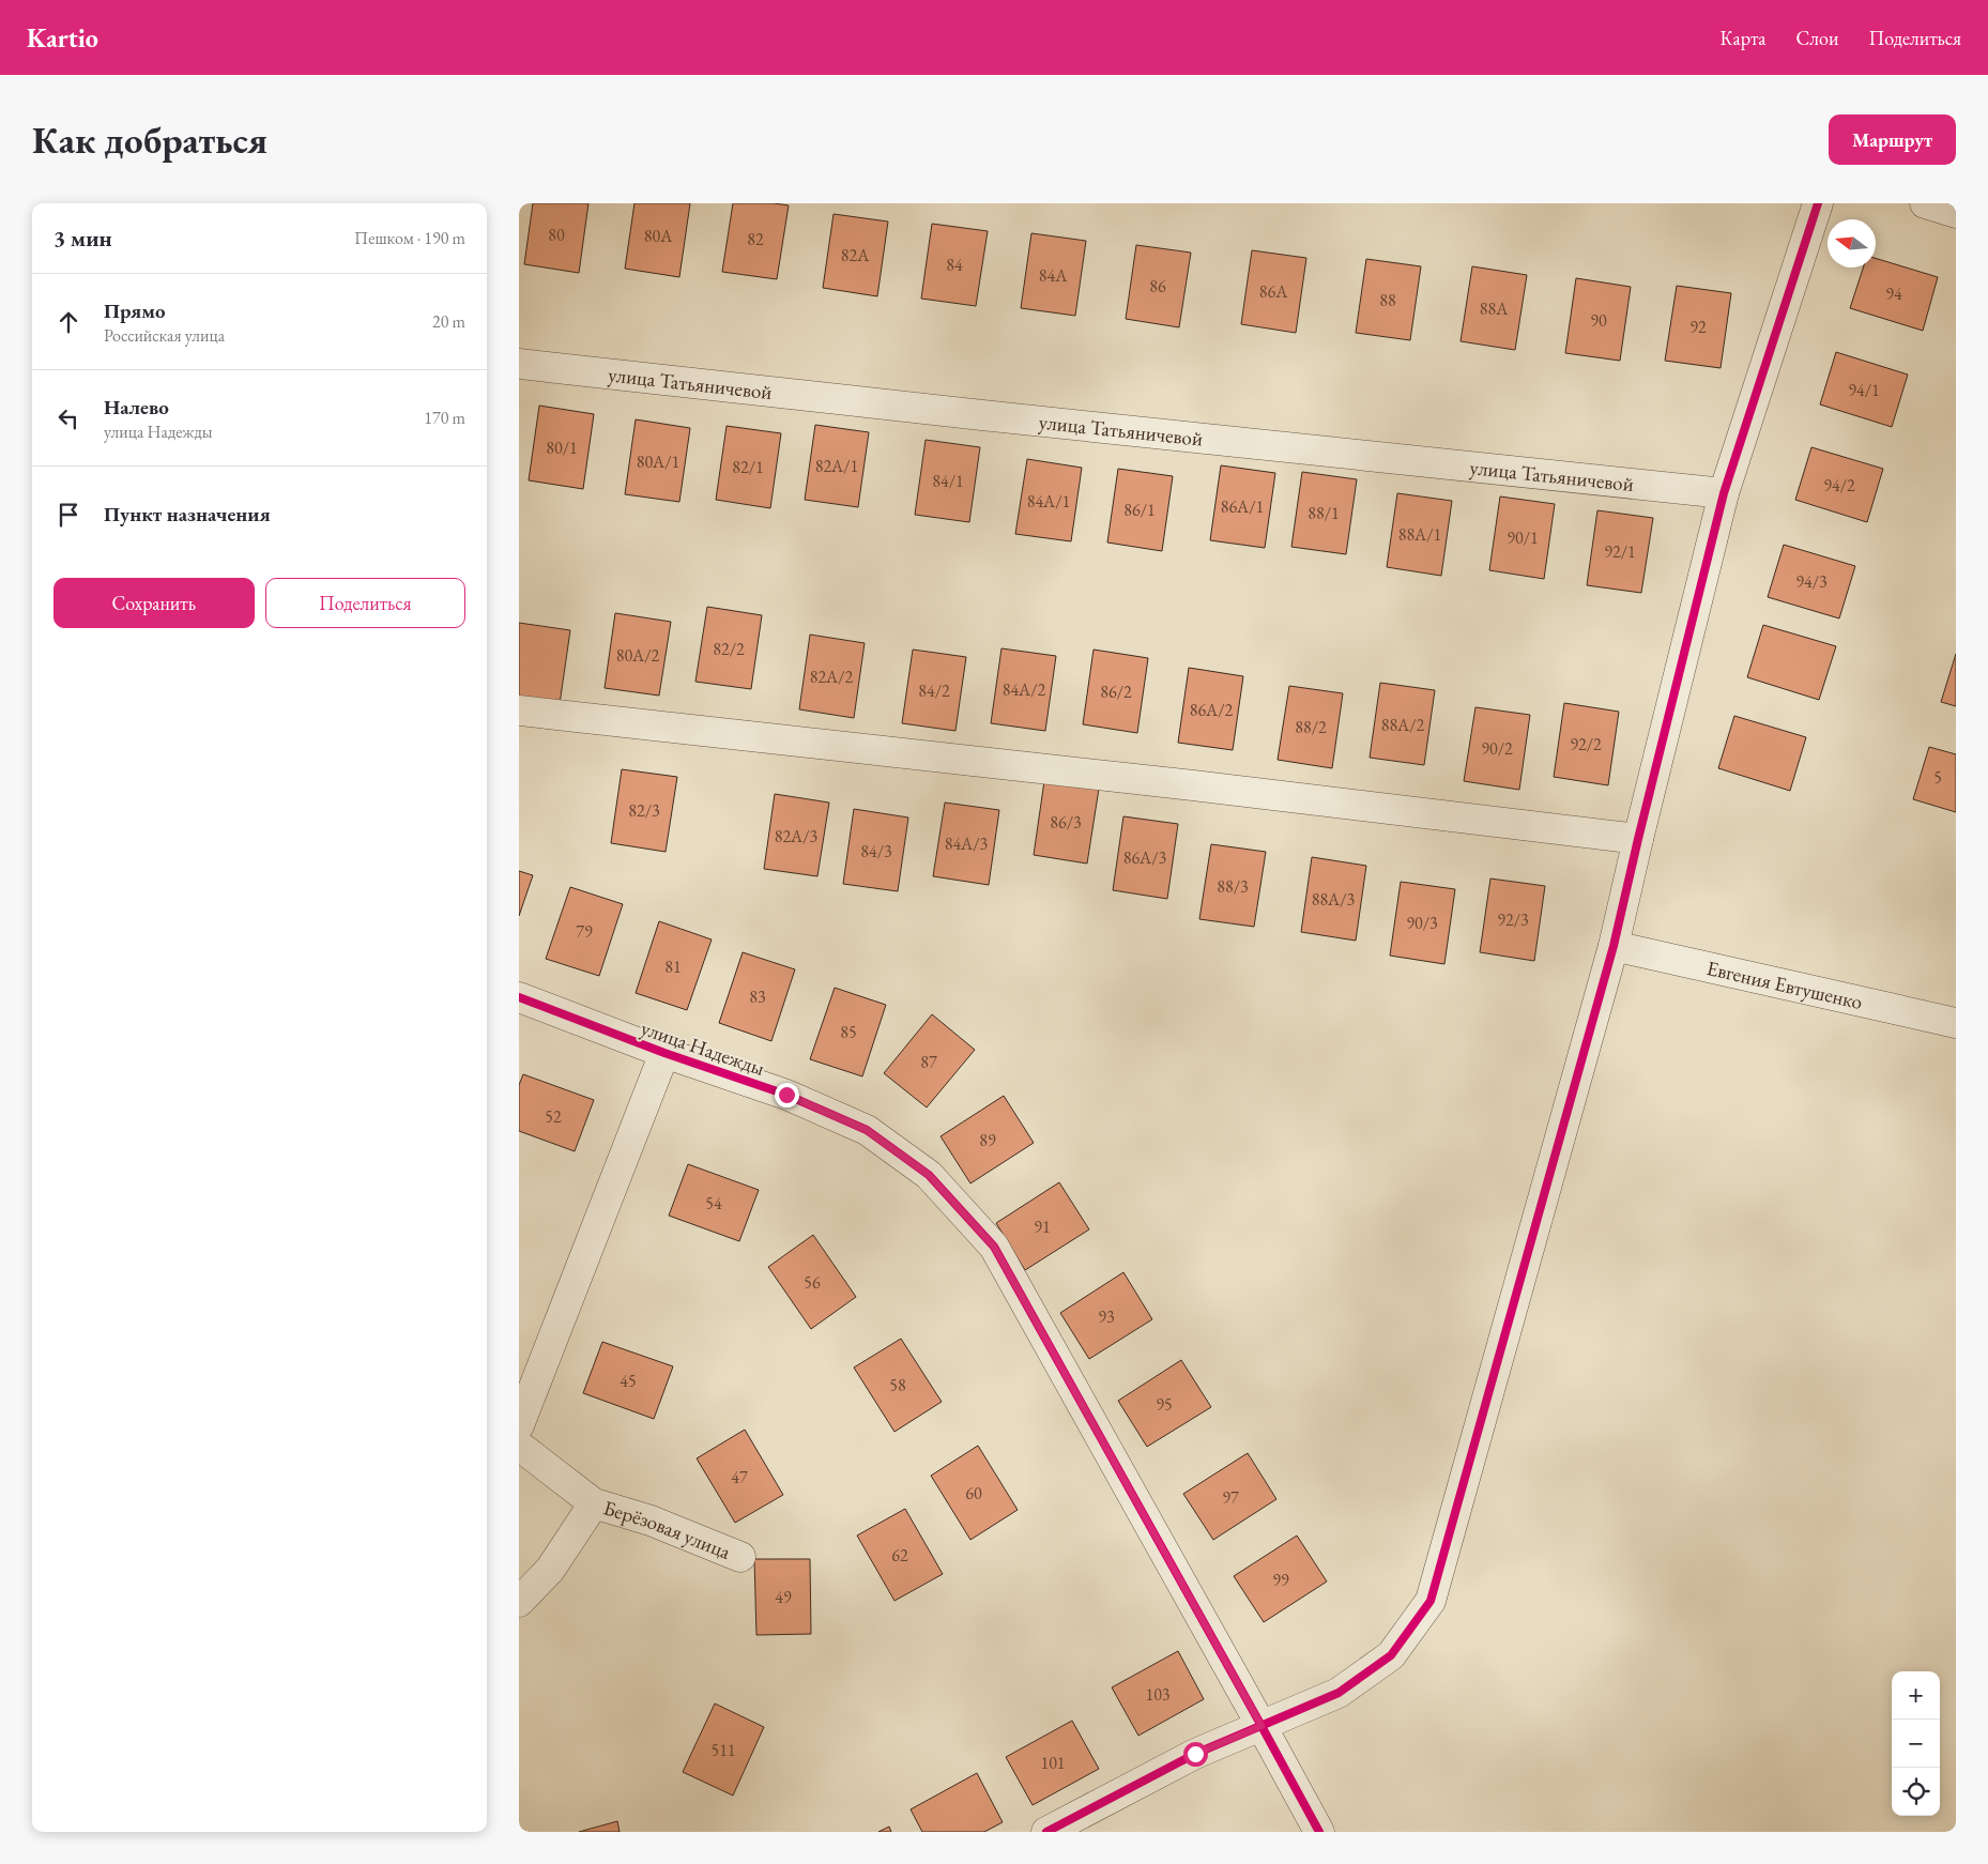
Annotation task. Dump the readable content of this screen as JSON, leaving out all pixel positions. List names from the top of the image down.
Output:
{
  "streets": {
    "street": [
      "улица Татьяничевой",
      "Евгения Евтушенко",
      "улица Надежды",
      "Берёзовая улица"
    ]
  },
  "house_numbers": [
    "80",
    "80А",
    "82",
    "82А",
    "84",
    "84А",
    "86",
    "86А",
    "94",
    "88",
    "88А",
    "90",
    "92",
    "94/1",
    "80/1",
    "80А/1",
    "82А/1",
    "82/1",
    "84/1",
    "94/2",
    "84А/1",
    "86А/1",
    "86/1",
    "88/1",
    "88А/1",
    "90/1",
    "92/1",
    "94/3",
    "82/2",
    "80А/2",
    "82А/2",
    "84А/2",
    "84/2",
    "86/2",
    "86А/2",
    "88А/2",
    "88/2",
    "92/2",
    "90/2",
    "5",
    "82/3",
    "86/3",
    "82А/3",
    "84А/3",
    "84/3",
    "86А/3",
    "88/3",
    "88А/3",
    "92/3",
    "90/3",
    "79",
    "81",
    "83",
    "85",
    "87",
    "52",
    "89",
    "54",
    "91",
    "56",
    "93",
    "45",
    "58",
    "95",
    "47",
    "60",
    "97",
    "62",
    "99",
    "49",
    "103",
    "511",
    "101"
  ],
  "north": "left",
  "page": {
    "header": "Kartio",
    "nav": ["Карта", "Слои", "Поделиться"],
    "buttons": [
      "Маршрут",
      ["Сохранить", "Поделиться"]
    ],
    "title": "Как добраться",
    "heading": ["3 мин", "Пешком · 190 m"],
    "list": [
      ["Прямо", "Российская улица", "20 m"],
      ["Налево", "улица Надежды", "170 m"],
      "Пункт назначения"
    ],
    "map_buttons": ["+", "−"]
  }
}
